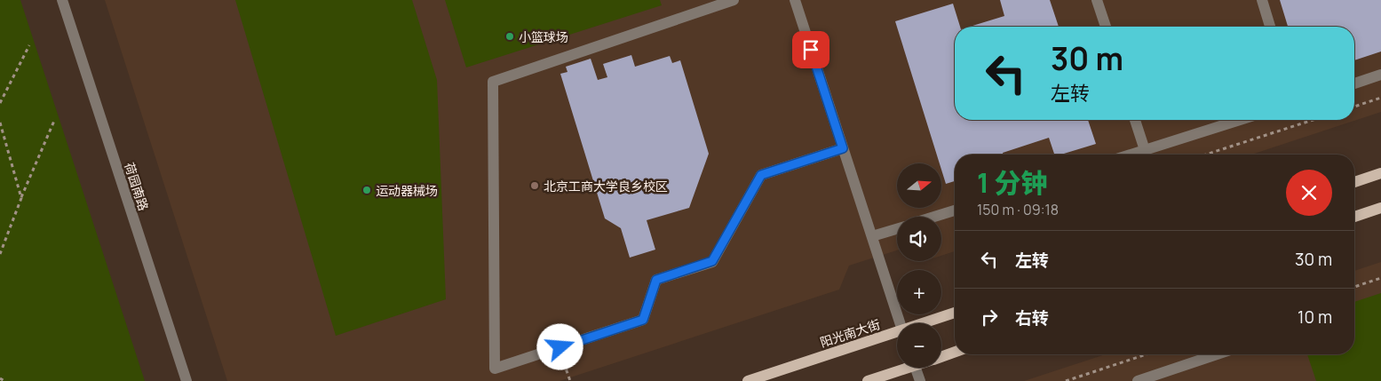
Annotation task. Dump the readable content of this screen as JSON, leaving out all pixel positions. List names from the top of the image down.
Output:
{
  "streets": {
    "main road": ["阳光南大街"],
    "street": ["荷园南路"]
  },
  "places": ["小篮球场", "北京工商大学良乡校区", "运动器械场"],
  "north": "right",
  "page": {
    "turn": ["30 m", "左转"],
    "heading": ["1 分钟", "150 m · 09:18"],
    "map_buttons": ["+", "−"],
    "list": [
      {
        "name": "左转",
        "value": "30 m"
      },
      {
        "name": "右转",
        "value": "10 m"
      }
    ]
  }
}
